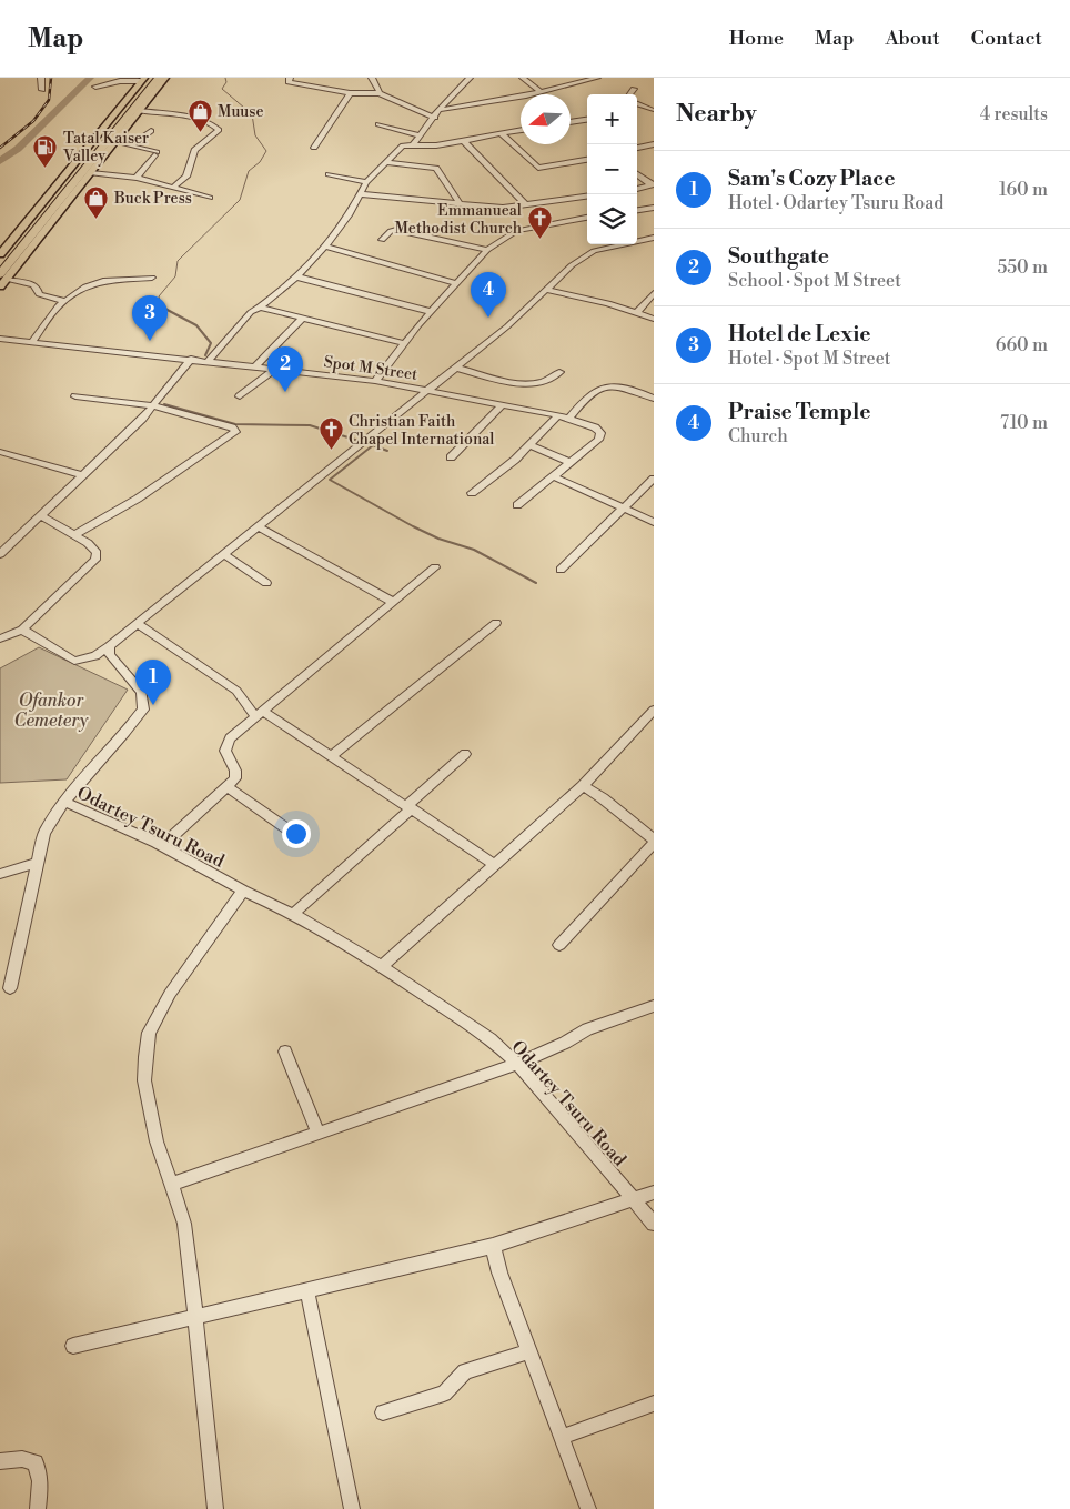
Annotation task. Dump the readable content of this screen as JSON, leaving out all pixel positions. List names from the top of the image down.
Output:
{
  "streets": {
    "street": ["Spot M Street", "Odartey Tsuru Road"]
  },
  "parks": ["Ofankor Cemetery"],
  "places": {
    "shop": ["Muuse", "Buck Press"],
    "fuel station": ["Tatal Kaiser Valley"],
    "church": ["Emmanueal Methodist Church", "Christian Faith Chapel International"]
  },
  "north": "left",
  "page": {
    "header": "Map",
    "nav": [
      "Home",
      "Map",
      "About",
      "Contact"
    ],
    "heading": ["Nearby", "4 results"],
    "map_buttons": ["+", "−"],
    "list": [
      {
        "mark": "1",
        "name": "Sam's Cozy Place",
        "note": "Hotel · Odartey Tsuru Road",
        "value": "160 m"
      },
      {
        "mark": "2",
        "name": "Southgate",
        "note": "School · Spot M Street",
        "value": "550 m"
      },
      {
        "mark": "3",
        "name": "Hotel de Lexie",
        "note": "Hotel · Spot M Street",
        "value": "660 m"
      },
      {
        "mark": "4",
        "name": "Praise Temple",
        "note": "Church",
        "value": "710 m"
      }
    ],
    "pins": [
      "4",
      "3",
      "2",
      "1"
    ]
  }
}
